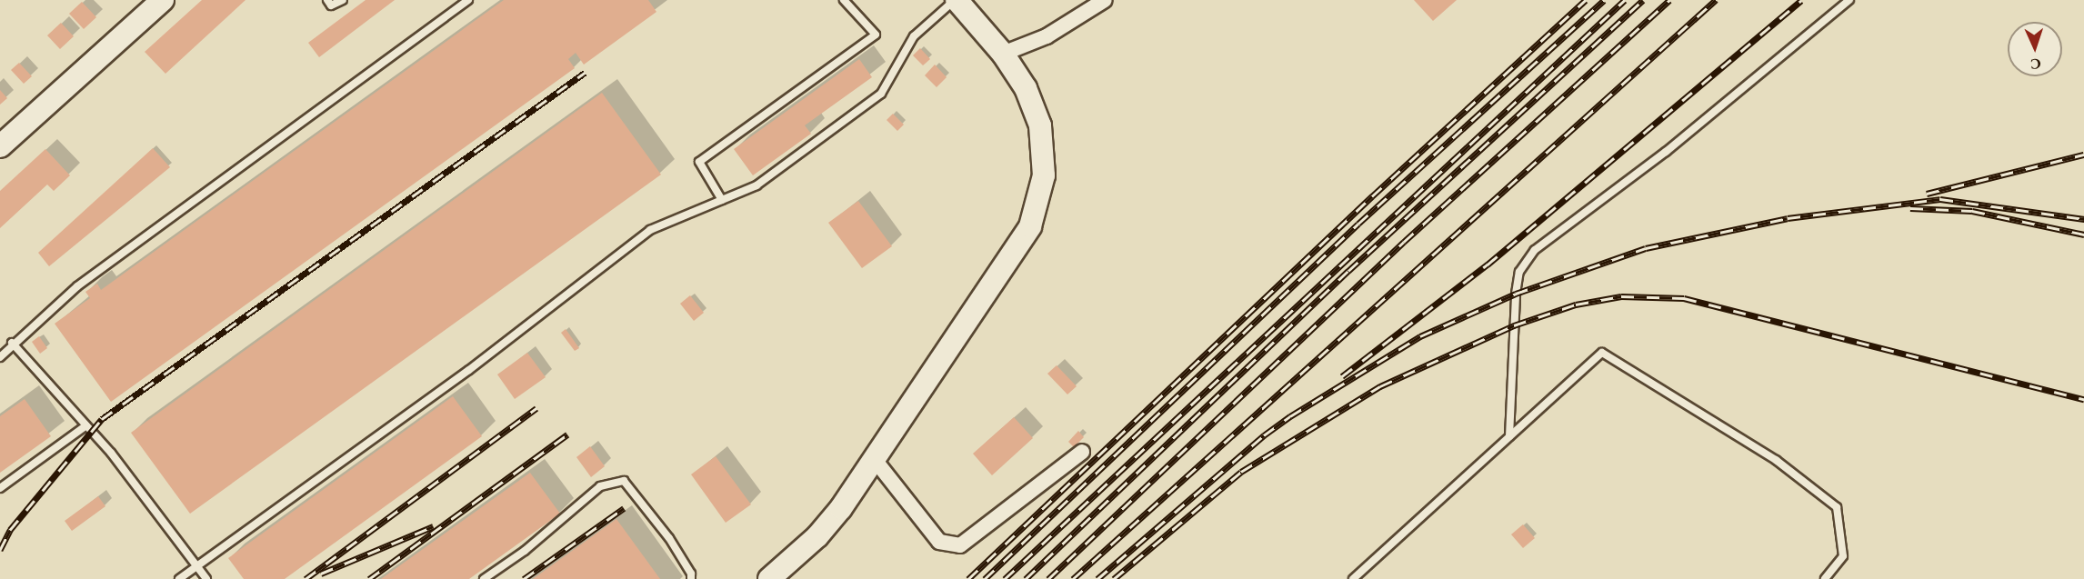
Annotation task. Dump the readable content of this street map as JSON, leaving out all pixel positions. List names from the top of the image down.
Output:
{
  "north": "bottom"
}
